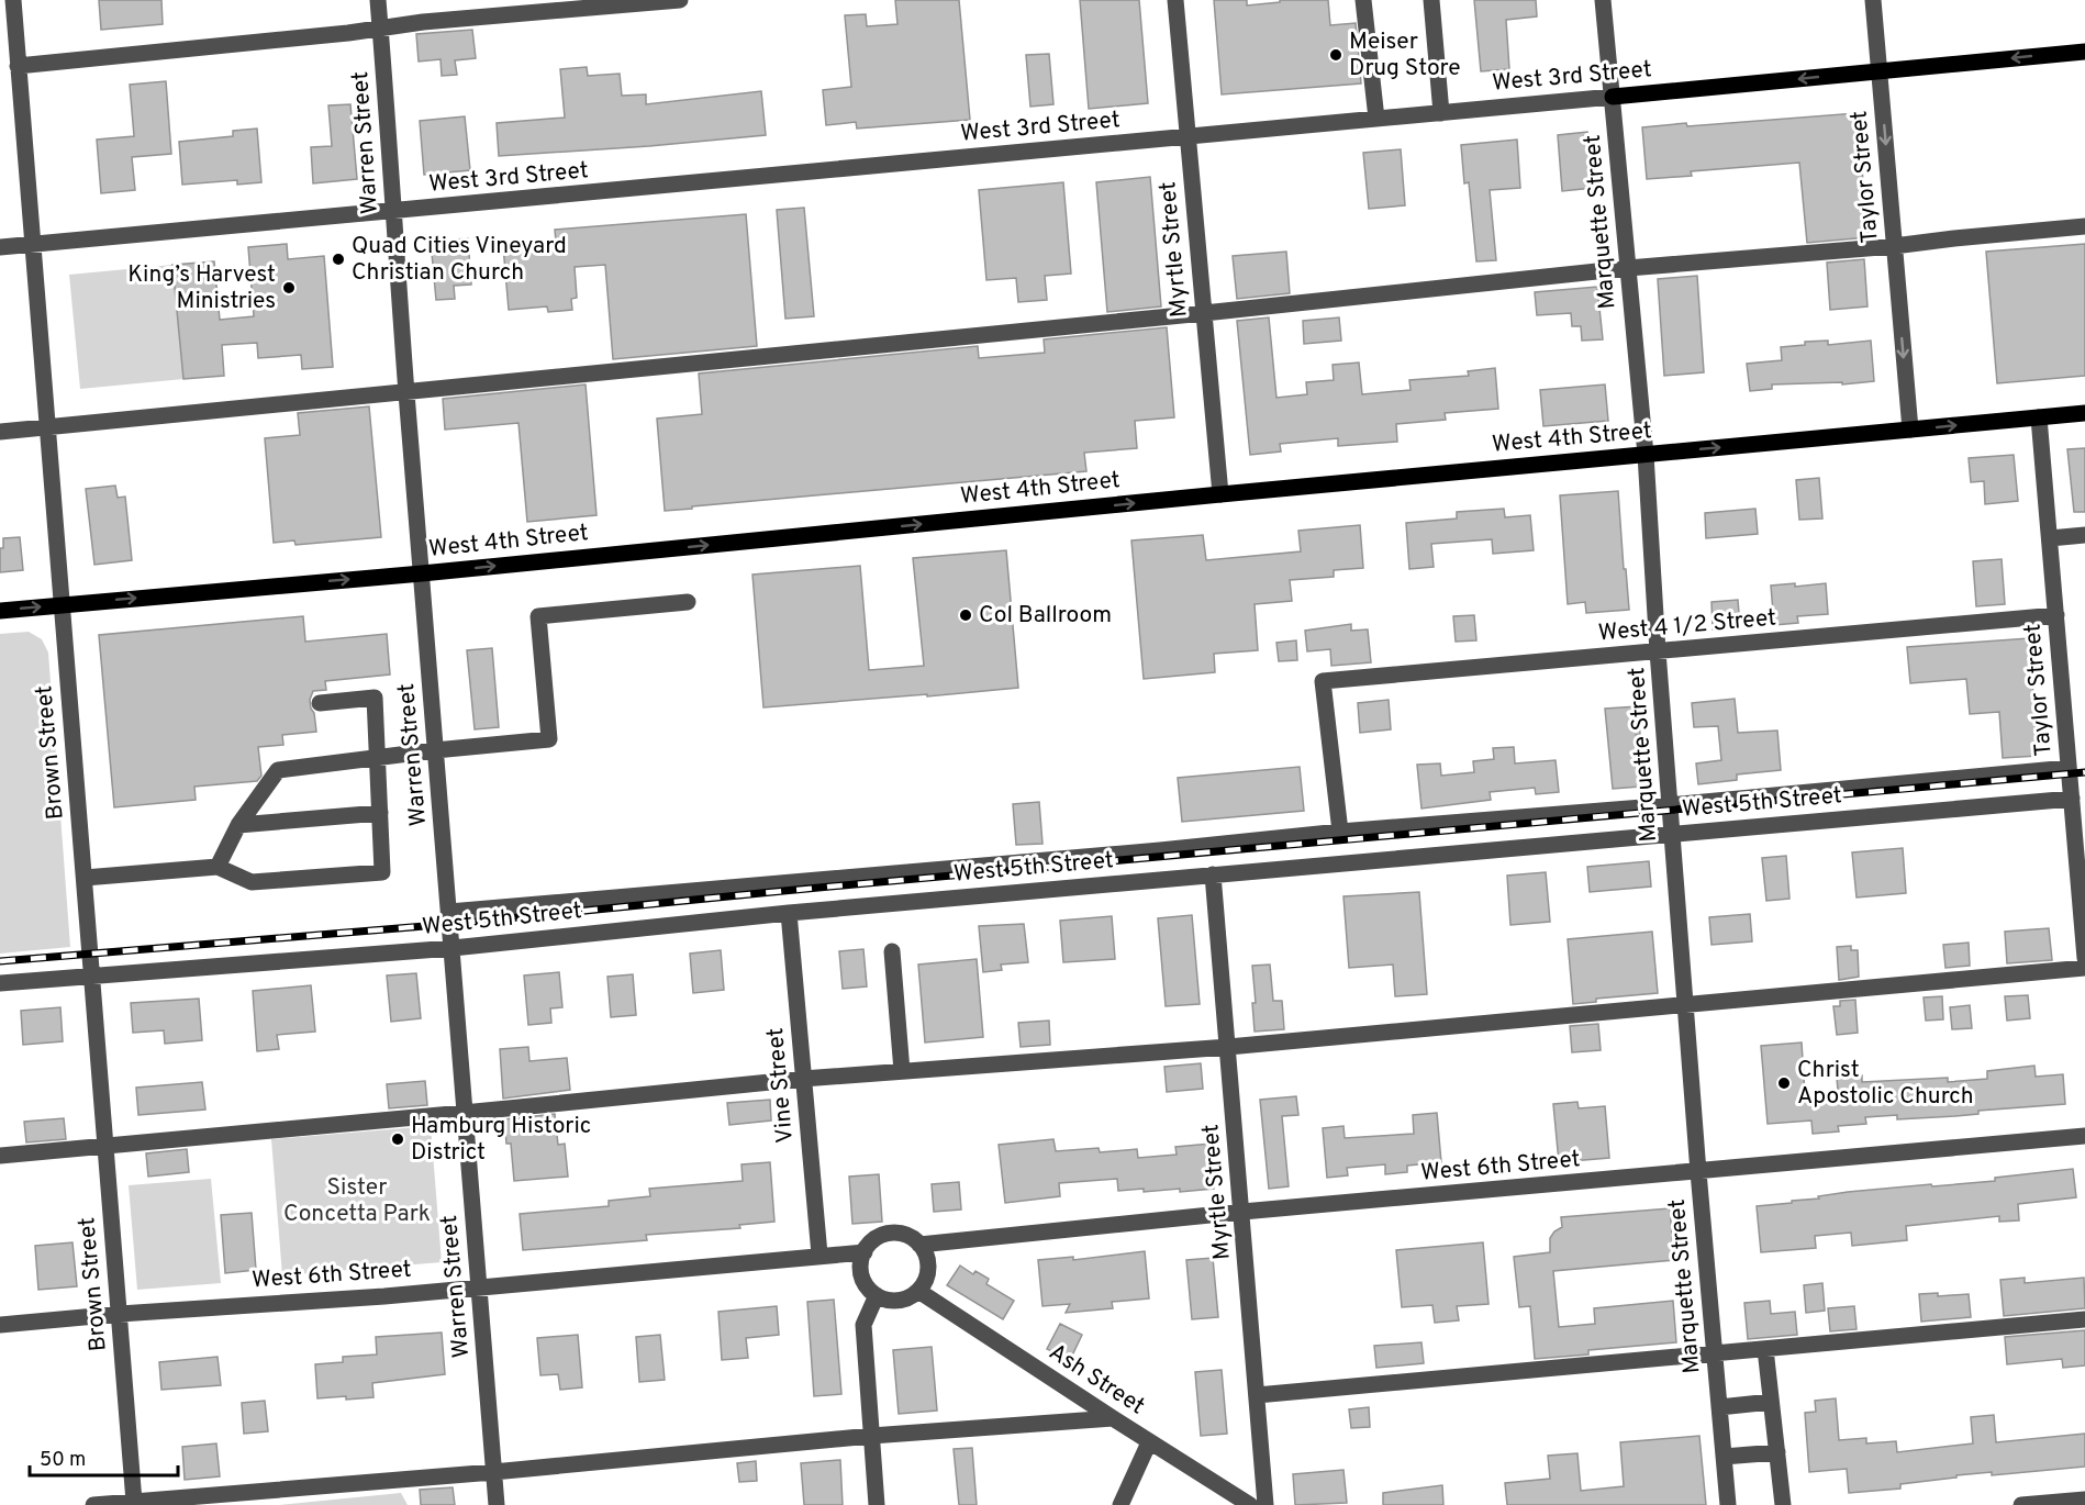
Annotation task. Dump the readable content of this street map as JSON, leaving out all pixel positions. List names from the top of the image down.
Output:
{
  "streets": {
    "main road": ["West 3rd Street", "West 4th Street"],
    "street": [
      "Warren Street",
      "Taylor Street",
      "Marquette Street",
      "Myrtle Street",
      "West 4 1/2 Street",
      "Brown Street",
      "West 5th Street",
      "Vine Street",
      "West 6th Street",
      "Ash Street"
    ]
  },
  "crossings": [
    ["West 3rd Street", "Warren Street"],
    ["West 3rd Street", "Taylor Street"],
    ["West 3rd Street", "Marquette Street"],
    ["West 3rd Street", "Myrtle Street"],
    ["West 3rd Street", "Brown Street"],
    ["Warren Street", "West 4th Street"],
    ["Warren Street", "West 5th Street"],
    ["Warren Street", "West 6th Street"],
    ["Taylor Street", "West 4th Street"],
    ["Taylor Street", "West 4 1/2 Street"],
    ["Taylor Street", "West 5th Street"],
    ["Marquette Street", "West 4th Street"],
    ["Marquette Street", "West 4 1/2 Street"],
    ["Marquette Street", "West 5th Street"],
    ["Marquette Street", "West 6th Street"],
    ["Myrtle Street", "West 4th Street"],
    ["Myrtle Street", "West 5th Street"],
    ["Myrtle Street", "West 6th Street"],
    ["West 4th Street", "Brown Street"],
    ["Brown Street", "West 5th Street"],
    ["Brown Street", "West 6th Street"],
    ["West 5th Street", "Vine Street"],
    ["Vine Street", "West 6th Street"],
    ["West 6th Street", "Ash Street"]
  ],
  "one_way": ["Taylor Street", "West 4th Street"],
  "parks": ["Sister Concetta Park"],
  "places": [
    "Meiser Drug Store",
    "Quad Cities Vineyard Christian Church",
    "King’s Harvest Ministries",
    "Col Ballroom",
    "Christ Apostolic Church",
    "Hamburg Historic District"
  ],
  "scale_bar": "50 m"
}
